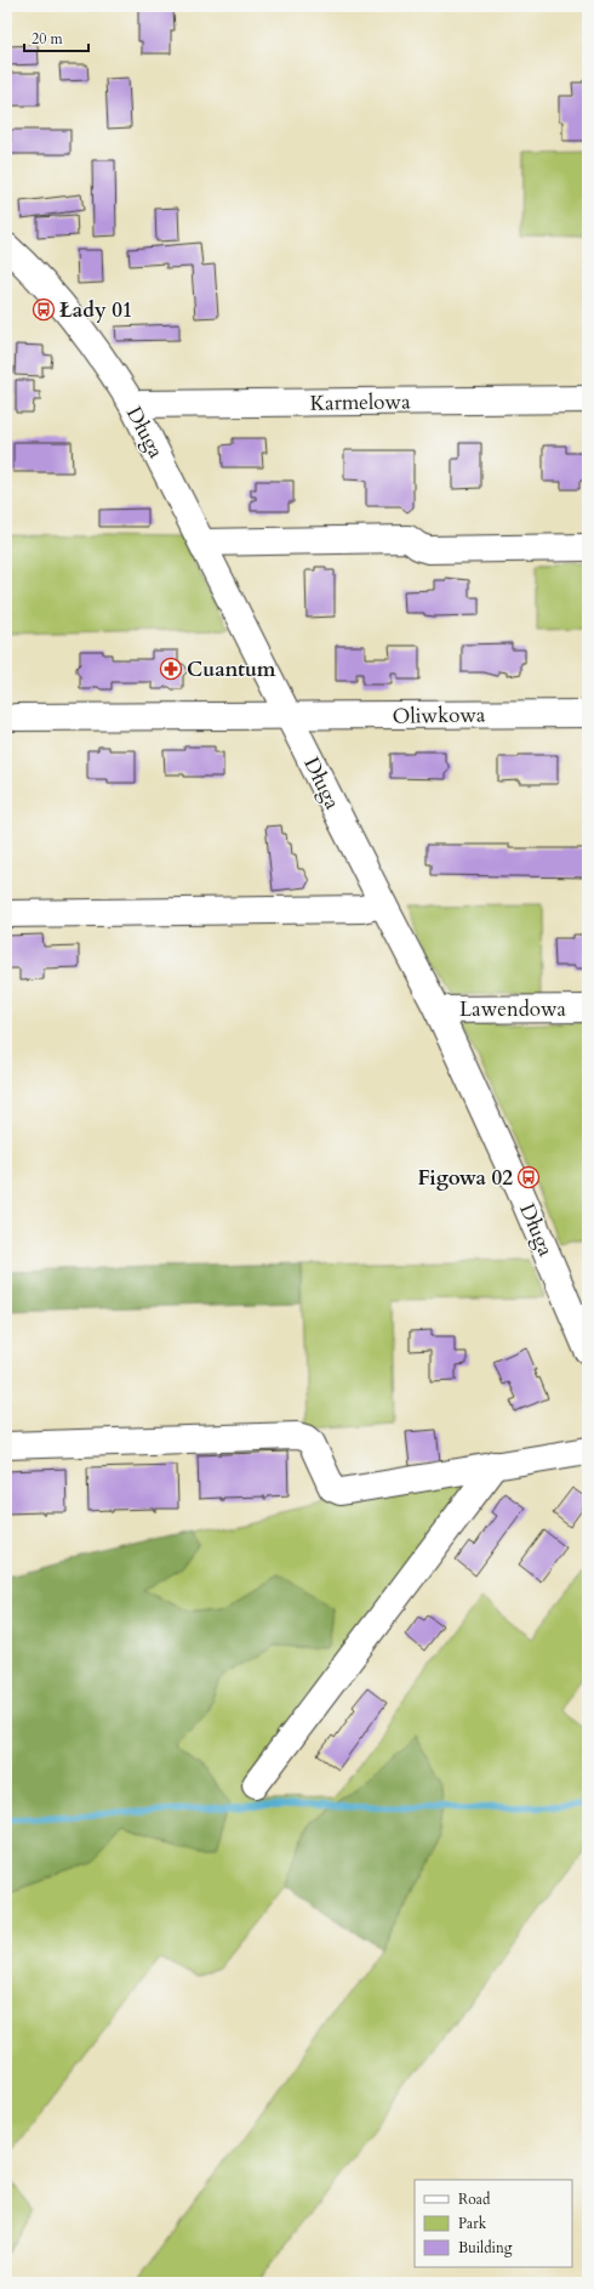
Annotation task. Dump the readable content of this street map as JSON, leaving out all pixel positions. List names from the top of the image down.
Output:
{
  "streets": {
    "street": [
      "Karmelowa",
      "Długa",
      "Oliwkowa",
      "Lawendowa"
    ]
  },
  "crossings": [
    ["Karmelowa", "Długa"],
    ["Długa", "Oliwkowa"],
    ["Długa", "Lawendowa"]
  ],
  "places": {
    "bus stop": ["Łady 01", "Figowa 02"],
    "pharmacy": ["Cuantum"]
  },
  "legend": ["Road", "Park", "Building"],
  "scale_bar": "20 m"
}
